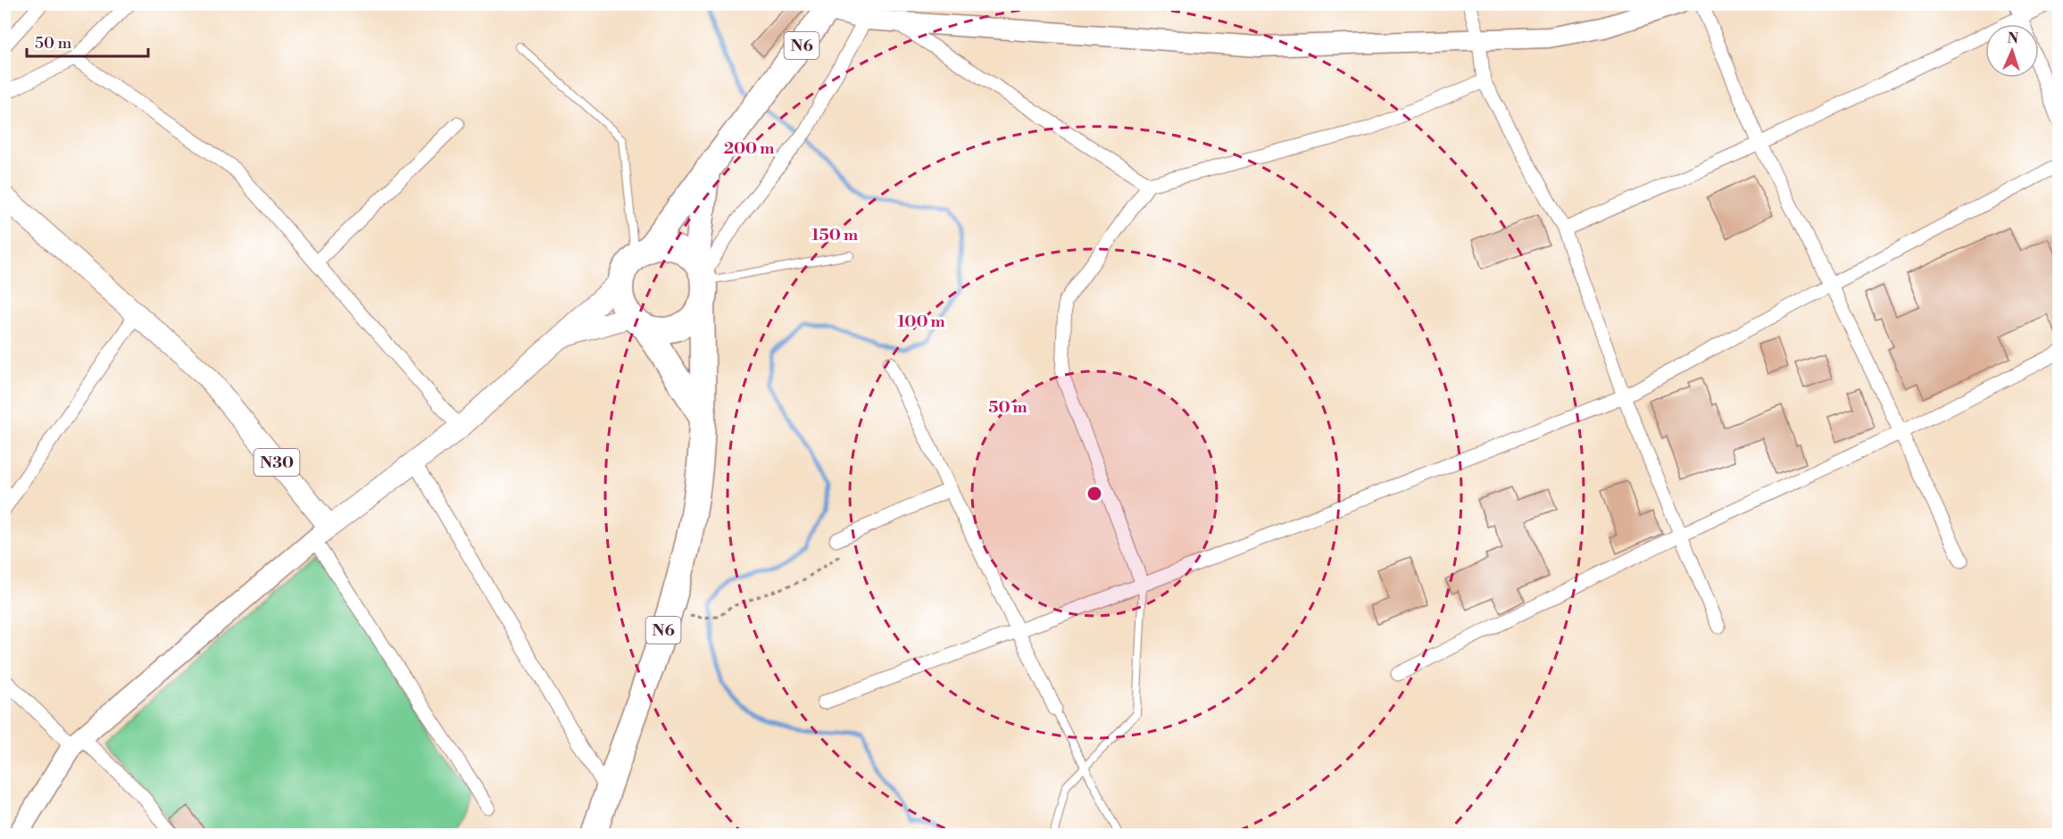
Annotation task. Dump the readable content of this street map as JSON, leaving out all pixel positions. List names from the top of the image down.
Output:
{
  "streets": {
    "highway": ["N6"],
    "main road": ["N30"]
  },
  "scale_bar": "50 m",
  "north": "top",
  "rings": [
    "200 m",
    "150 m",
    "100 m",
    "50 m"
  ]
}
